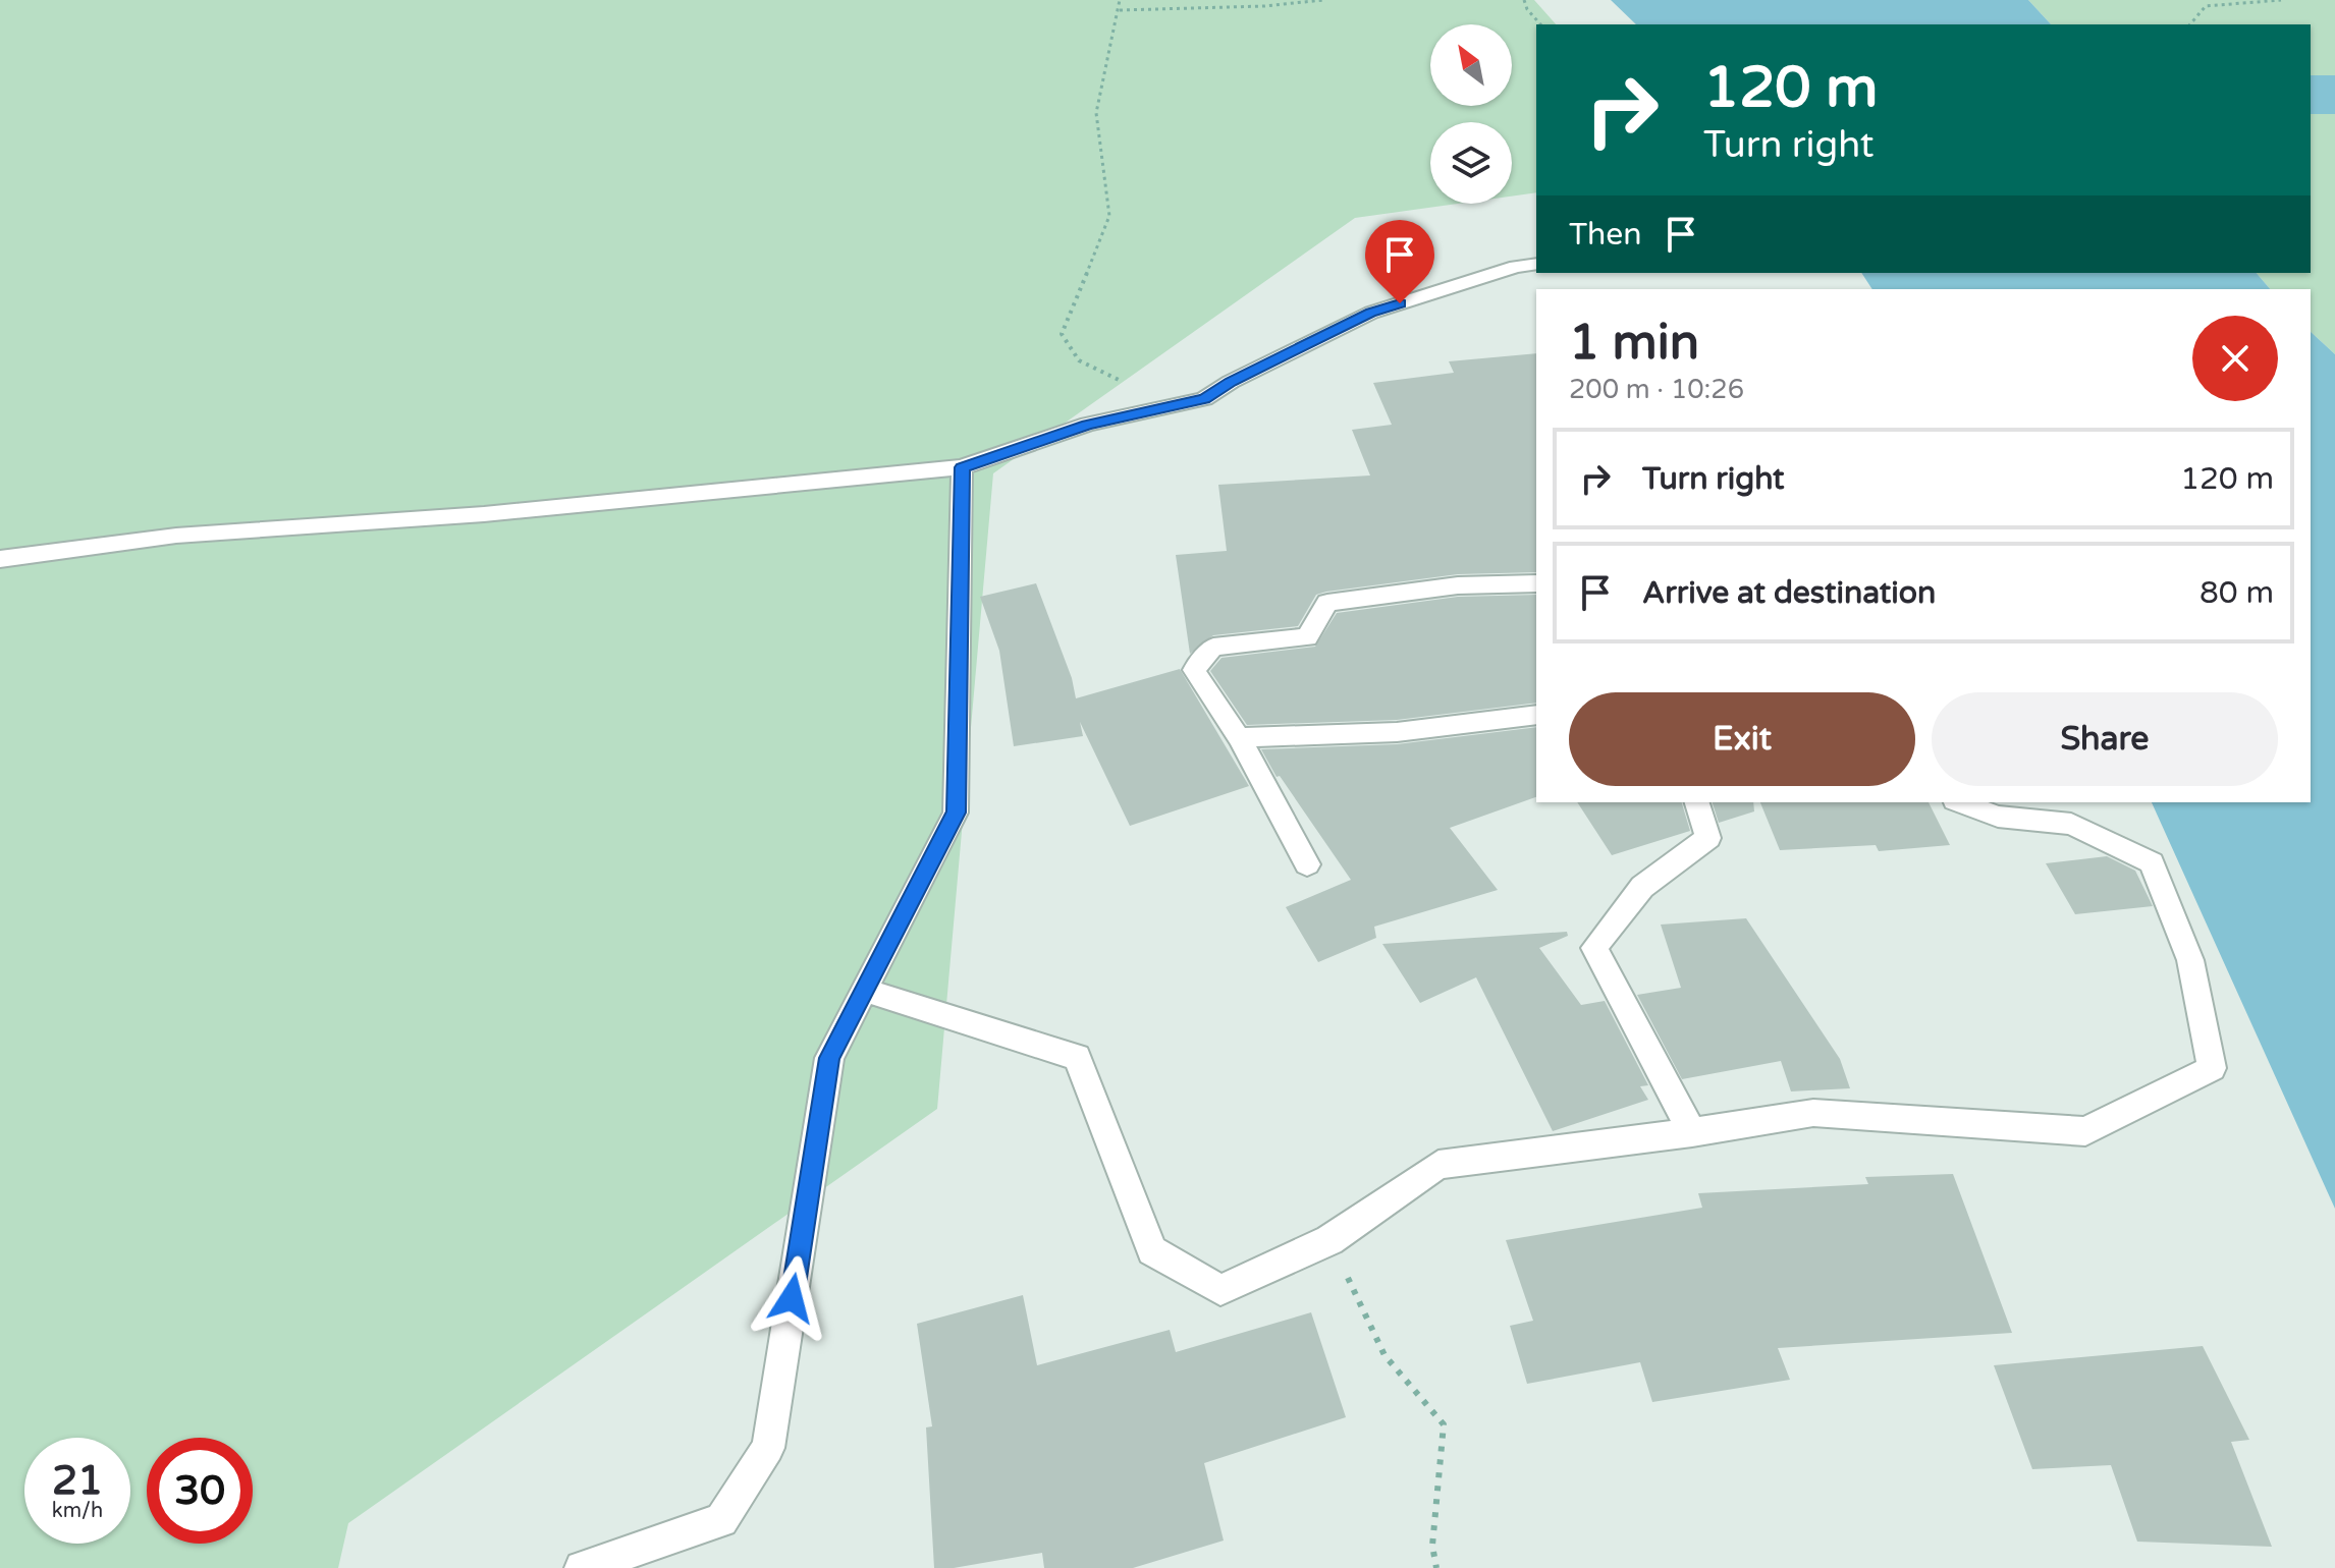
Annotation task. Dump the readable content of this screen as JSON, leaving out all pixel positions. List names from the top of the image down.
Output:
{
  "north": "top left",
  "page": {
    "turn": ["120 m", "Turn right"],
    "then": "Then",
    "heading": ["1 min", "200 m · 10:26"],
    "list": [
      {
        "name": "Turn right",
        "value": "120 m"
      },
      {
        "name": "Arrive at destination",
        "value": "80 m"
      }
    ],
    "buttons": ["Exit", "Share"],
    "speed": "21 km/h",
    "limit": "30"
  }
}
